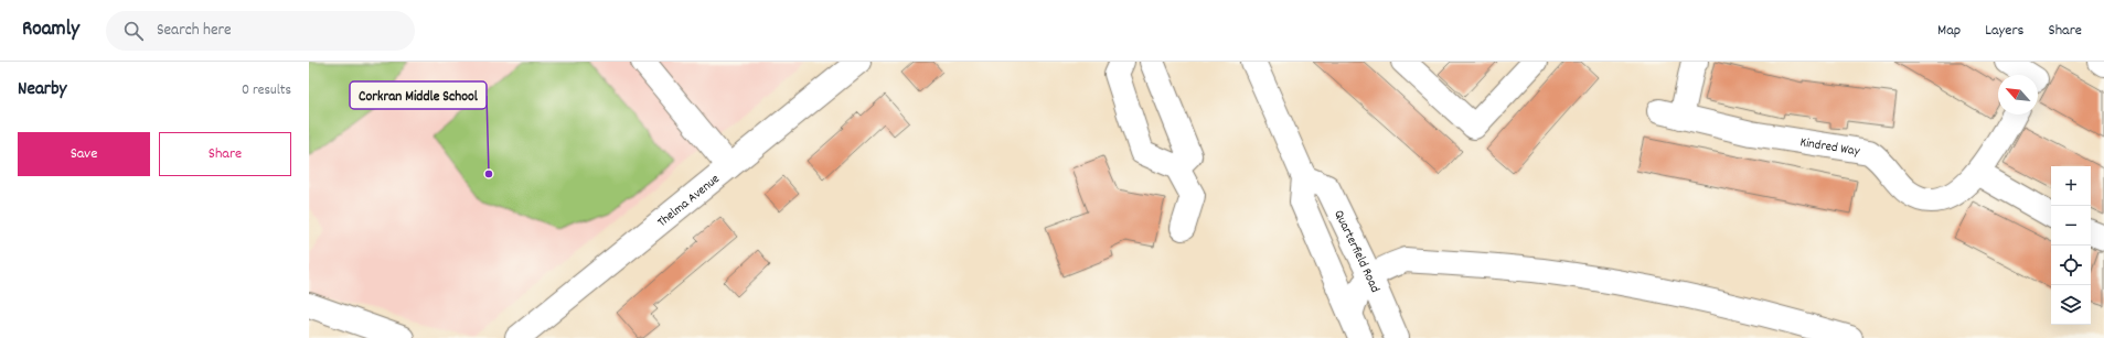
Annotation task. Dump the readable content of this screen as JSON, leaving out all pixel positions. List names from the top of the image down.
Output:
{
  "streets": {
    "main road": ["Kindred Way", "Thelma Avenue", "Quarterfield Road"]
  },
  "places": ["Corkran Middle School"],
  "north": "top left",
  "page": {
    "header": "Roamly",
    "search": "Search here",
    "nav": ["Map", "Layers", "Share"],
    "heading": ["Nearby", "0 results"],
    "buttons": ["Save", "Share"],
    "map_buttons": ["+", "−"]
  }
}
